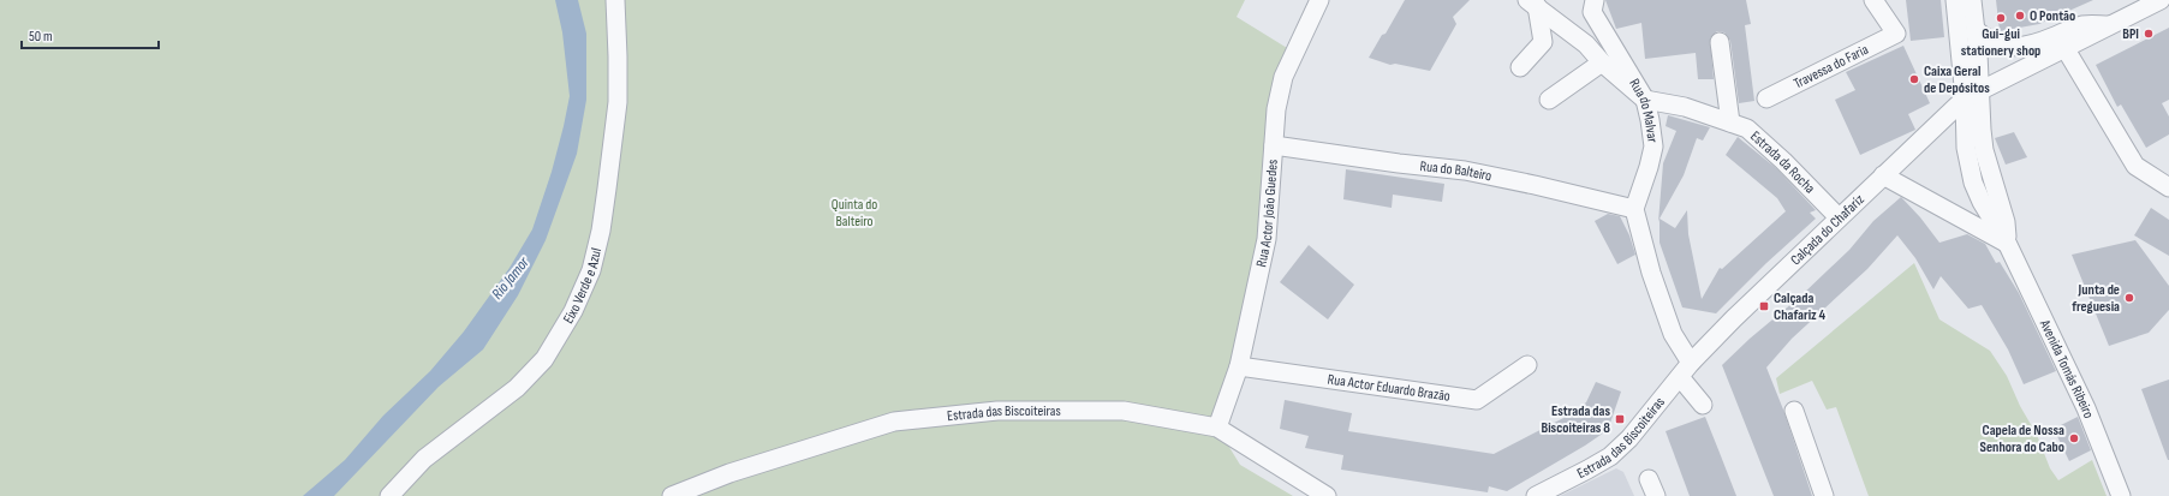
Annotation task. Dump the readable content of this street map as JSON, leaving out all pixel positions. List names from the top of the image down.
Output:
{
  "streets": {
    "street": [
      "Travessa do Faria",
      "Rua do Malvar",
      "Estrada da Rocha",
      "Rua do Balteiro",
      "Rua Actor João Guedes",
      "Calçada do Chafariz",
      "Eixo Verde e Azul",
      "Avenida Tomás Ribeiro",
      "Rua Actor Eduardo Brazão",
      "Estrada das Biscoiteiras"
    ]
  },
  "crossings": [
    ["Rua do Malvar", "Estrada da Rocha"],
    ["Rua do Malvar", "Rua do Balteiro"],
    ["Estrada da Rocha", "Calçada do Chafariz"],
    ["Rua do Balteiro", "Rua Actor João Guedes"],
    ["Rua Actor João Guedes", "Rua Actor Eduardo Brazão"],
    ["Rua Actor João Guedes", "Estrada das Biscoiteiras"],
    ["Calçada do Chafariz", "Avenida Tomás Ribeiro"],
    ["Calçada do Chafariz", "Estrada das Biscoiteiras"]
  ],
  "water": ["Rio Jamor"],
  "parks": ["Quinta do Balteiro"],
  "places": {
    "other": [
      "O Pontão",
      "Gui-gui stationery shop",
      "BPI",
      "Caixa Geral de Depósitos",
      "Junta de freguesia",
      "Capela de Nossa Senhora do Cabo"
    ],
    "transit": ["Calçada Chafariz 4", "Estrada das Biscoiteiras 8"]
  },
  "scale_bar": "50 m"
}
